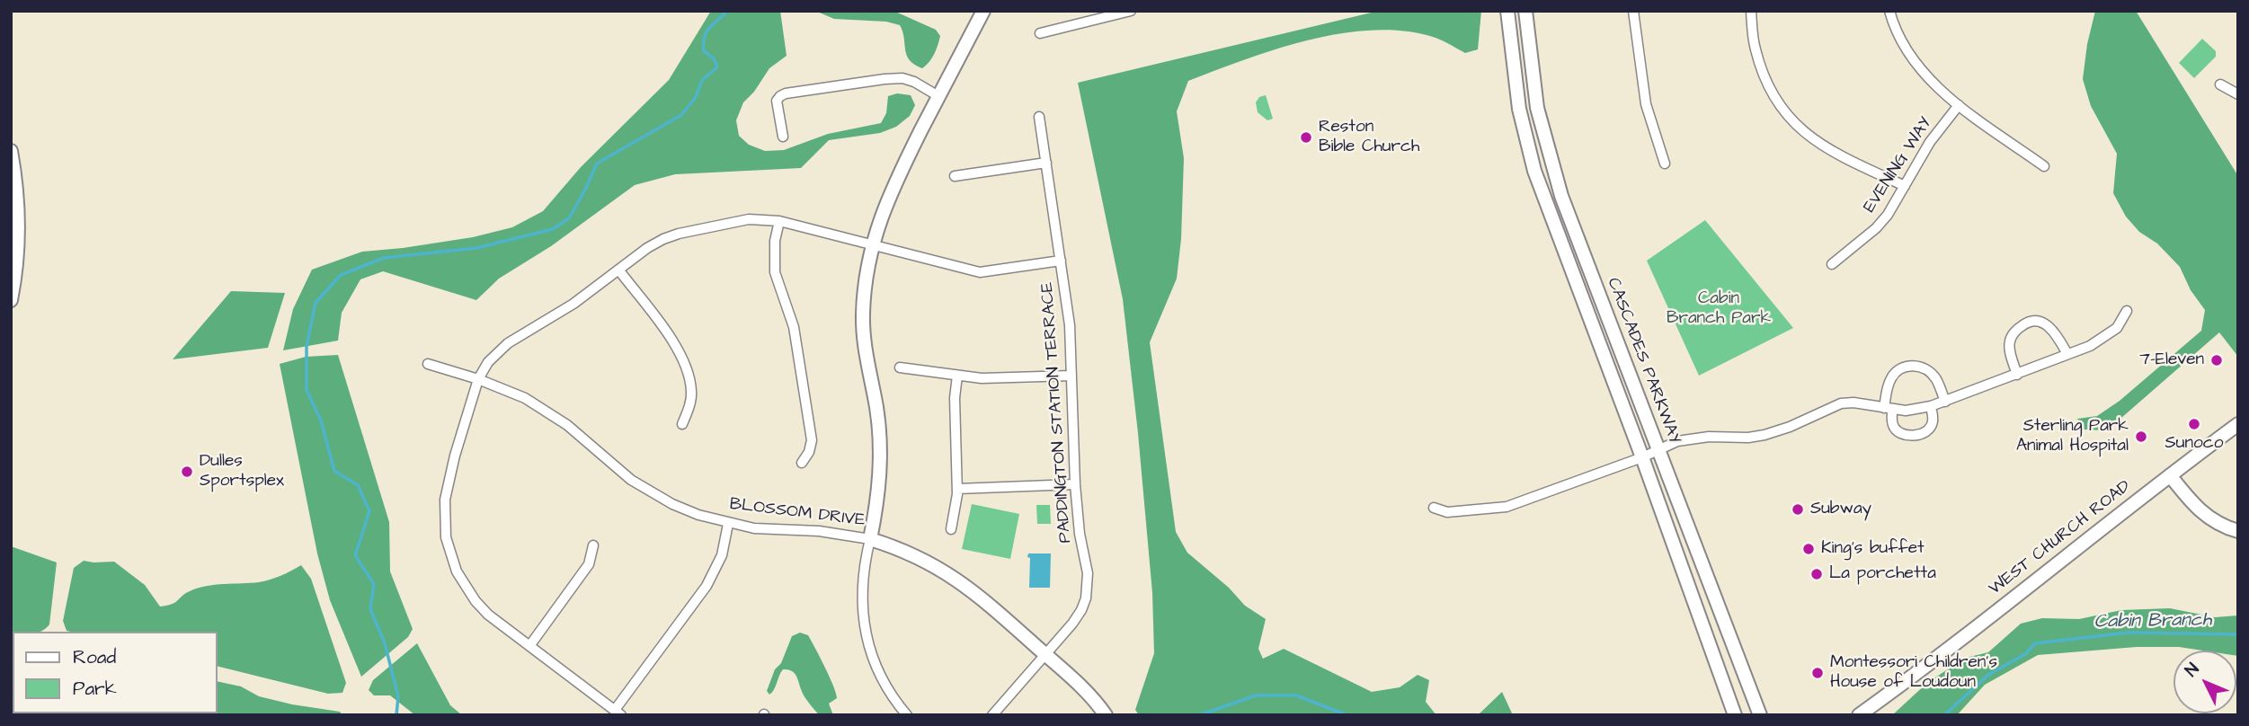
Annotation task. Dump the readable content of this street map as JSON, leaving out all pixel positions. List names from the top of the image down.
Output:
{
  "streets": {
    "main road": ["CASCADES PARKWAY", "BLOSSOM DRIVE", "WEST CHURCH ROAD"],
    "street": ["EVENING WAY", "PADDINGTON STATION TERRACE"]
  },
  "crossings": [
    ["PADDINGTON STATION TERRACE", "BLOSSOM DRIVE"]
  ],
  "water": ["Cabin Branch"],
  "parks": ["Cabin Branch Park"],
  "places": [
    "Reston Bible Church",
    "7-Eleven",
    "Sunoco",
    "Sterling Park Animal Hospital",
    "Dulles Sportsplex",
    "Subway",
    "King's buffet",
    "La porchetta",
    "Montessori Children's House of Loudoun"
  ],
  "legend": ["Road", "Park"],
  "north": "top left"
}
